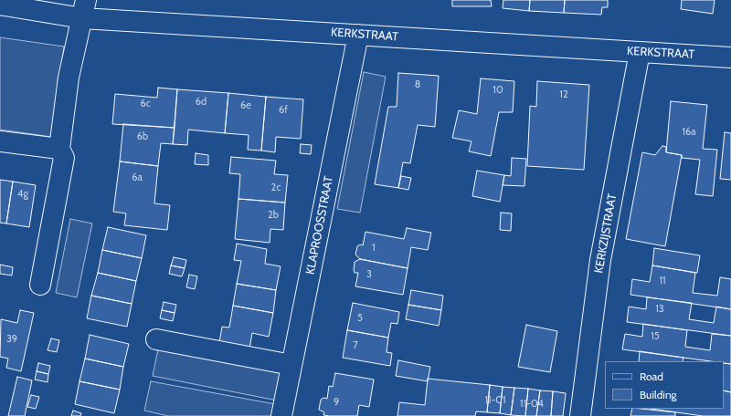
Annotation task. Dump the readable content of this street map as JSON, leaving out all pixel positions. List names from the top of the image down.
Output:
{
  "streets": {
    "street": ["KERKSTRAAT", "KLAPROOSSTRAAT", "KERKZIJSTRAAT"]
  },
  "crossings": [
    ["KERKSTRAAT", "KLAPROOSSTRAAT"],
    ["KERKSTRAAT", "KERKZIJSTRAAT"]
  ],
  "house_numbers": [
    "8",
    "10",
    "12",
    "6d",
    "6c",
    "6e",
    "6f",
    "16a",
    "6b",
    "6a",
    "2c",
    "4g",
    "2b",
    "1",
    "3",
    "11",
    "13",
    "5",
    "15",
    "39",
    "7",
    "11-01",
    "9",
    "11-04"
  ],
  "legend": ["Road", "Building"]
}
